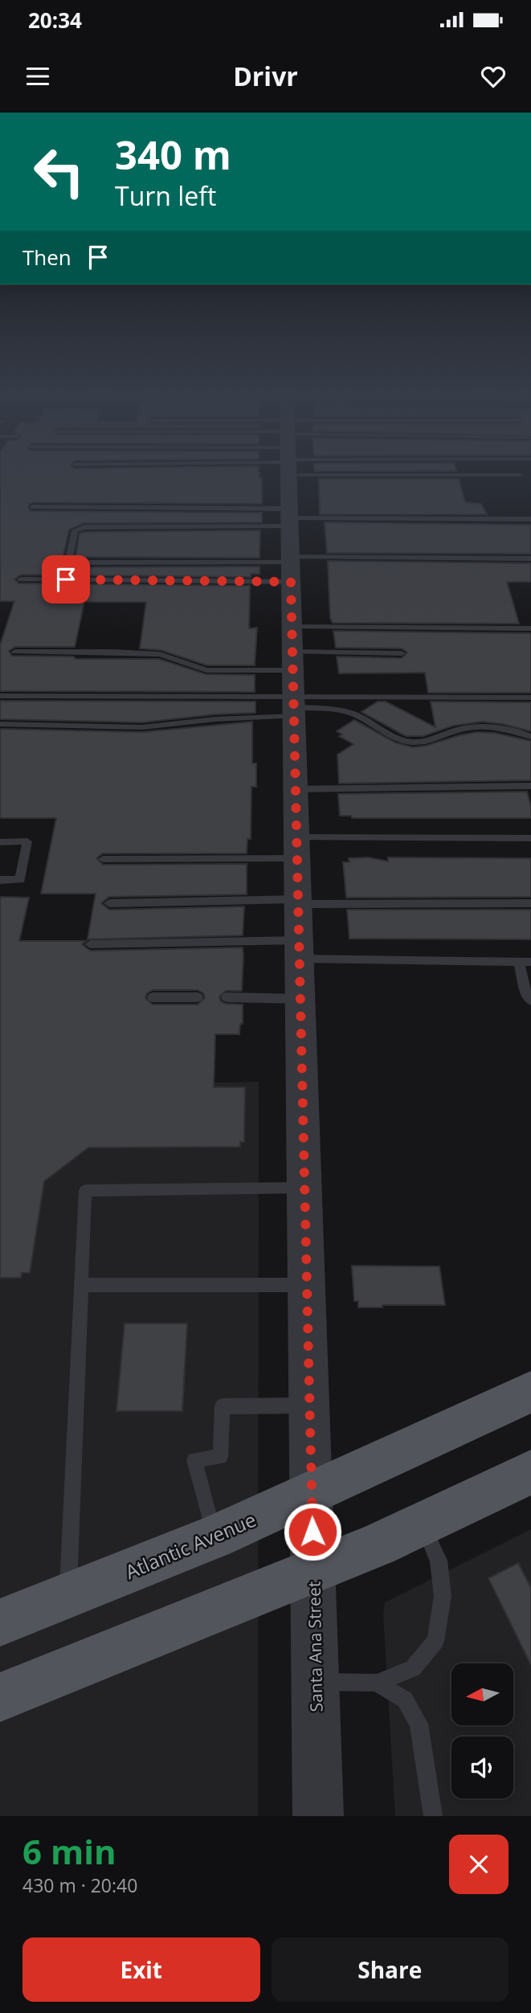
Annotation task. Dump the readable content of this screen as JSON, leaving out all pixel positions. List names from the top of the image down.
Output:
{
  "streets": {
    "main road": ["Atlantic Avenue"],
    "street": ["Santa Ana Street"]
  },
  "crossings": [
    ["Atlantic Avenue", "Santa Ana Street"]
  ],
  "north": "left",
  "page": {
    "status": "20:34",
    "header": "Drivr",
    "turn": ["340 m", "Turn left"],
    "then": "Then",
    "heading": ["6 min", "430 m · 20:40"],
    "buttons": ["Exit", "Share"]
  }
}
